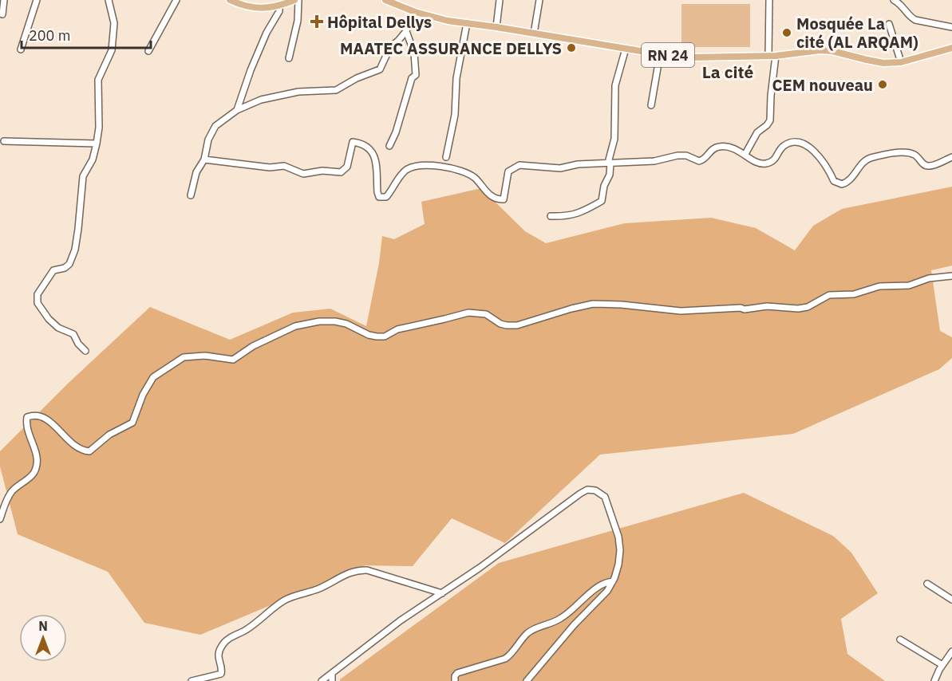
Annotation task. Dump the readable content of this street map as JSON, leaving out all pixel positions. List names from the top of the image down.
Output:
{
  "streets": {
    "main road": ["RN 24"]
  },
  "districts": ["La cité"],
  "places": {
    "health": ["Hôpital Dellys"],
    "other": ["Mosquée La cité (AL ARQAM)", "MAATEC ASSURANCE DELLYS", "CEM nouveau"]
  },
  "scale_bar": "200 m",
  "north": "top"
}
